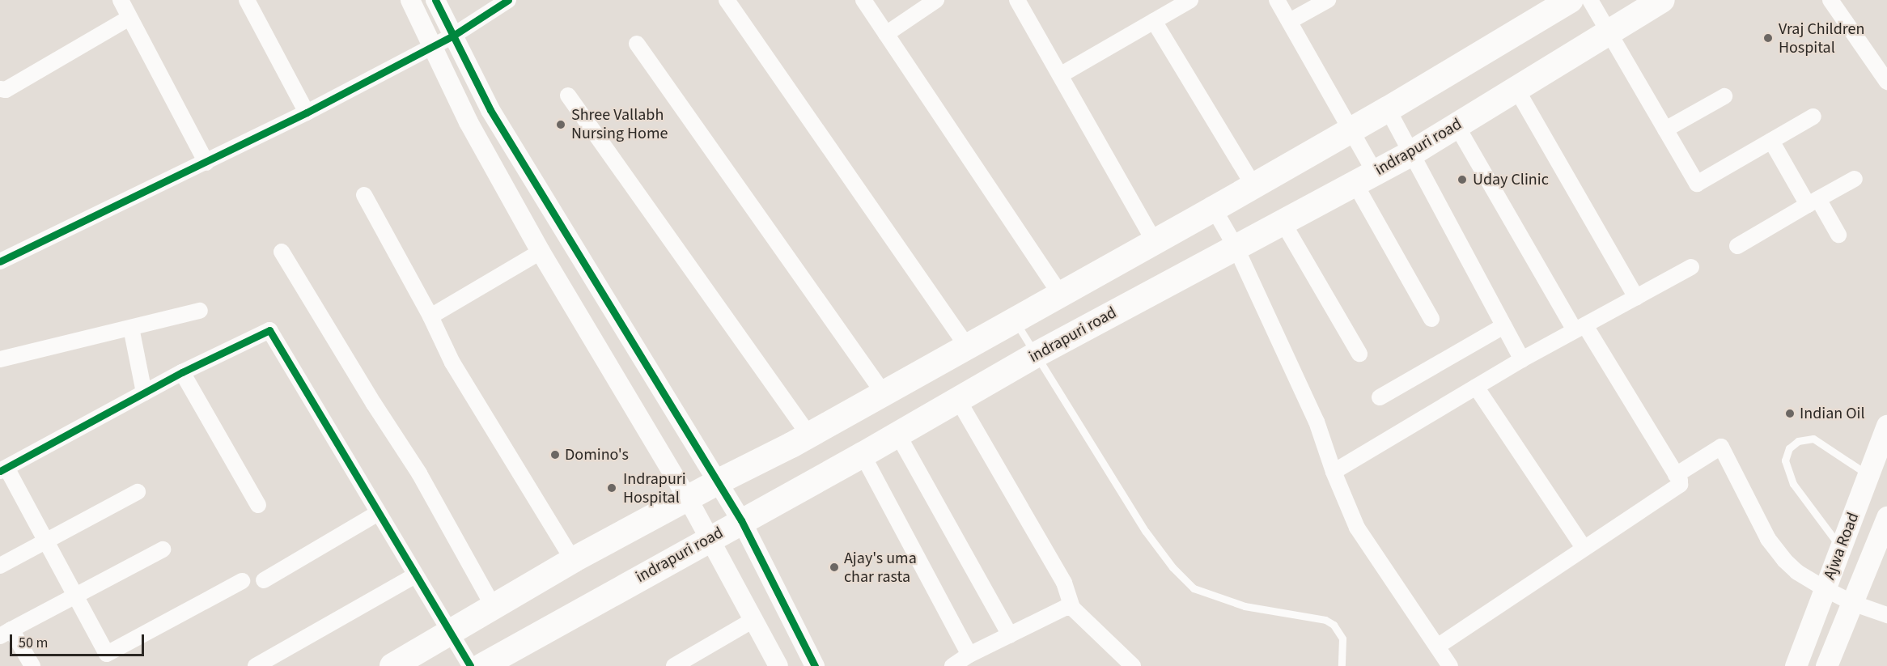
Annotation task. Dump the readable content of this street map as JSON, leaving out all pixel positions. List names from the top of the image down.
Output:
{
  "streets": {
    "main road": ["indrapuri road", "Ajwa Road"]
  },
  "places": [
    "Vraj Children Hospital",
    "Shree Vallabh Nursing Home",
    "Uday Clinic",
    "Indian Oil",
    "Domino's",
    "Indrapuri Hospital",
    "Ajay's uma char rasta"
  ],
  "scale_bar": "50 m"
}
